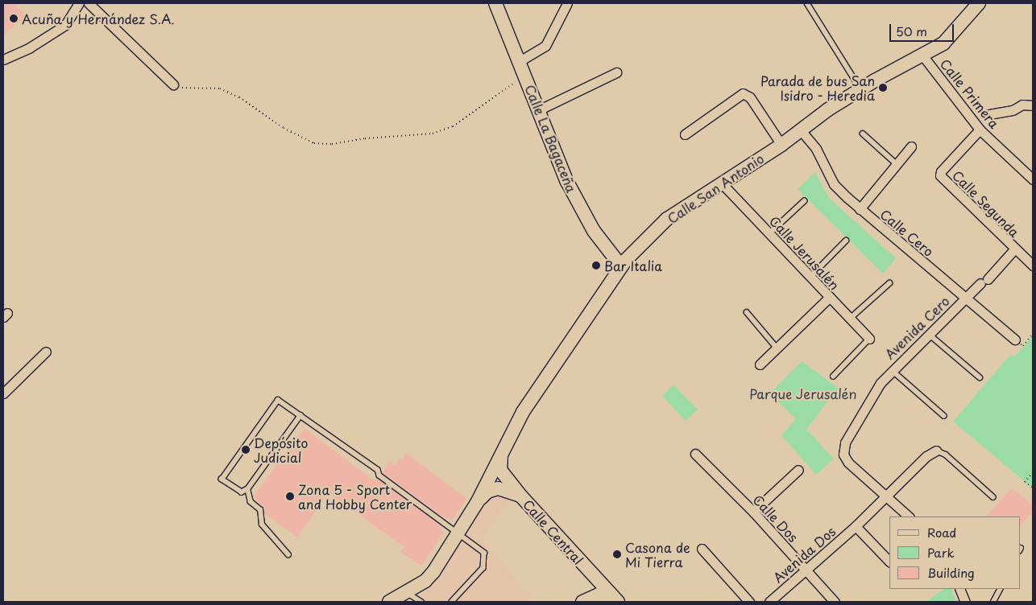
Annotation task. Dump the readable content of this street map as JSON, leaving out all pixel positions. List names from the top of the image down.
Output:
{
  "streets": {
    "main road": ["Calle La Bagaceña", "Calle San Antonio", "Calle Central"],
    "street": [
      "Calle Primera",
      "Calle Segunda",
      "Calle Cero",
      "Calle Jerusalén",
      "Avenida Cero",
      "Calle Dos",
      "Avenida Dos"
    ]
  },
  "crossings": [
    ["Calle Primera", "Calle San Antonio"],
    ["Calle Primera", "Calle Segunda"],
    ["Calle La Bagaceña", "Calle San Antonio"],
    ["Calle San Antonio", "Calle Cero"],
    ["Calle San Antonio", "Calle Jerusalén"],
    ["Calle San Antonio", "Calle Central"],
    ["Calle Segunda", "Avenida Cero"],
    ["Calle Cero", "Avenida Cero"],
    ["Avenida Cero", "Avenida Dos"],
    ["Calle Dos", "Avenida Dos"]
  ],
  "parks": ["Parque Jerusalén"],
  "places": [
    "Acuña y Hernández S.A.",
    "Parada de bus San Isidro - Heredia",
    "Bar Italia",
    "Depósito Judicial",
    "Zona 5 - Sport and Hobby Center",
    "Casona de Mi Tierra"
  ],
  "legend": ["Road", "Park", "Building"],
  "scale_bar": "50 m"
}
